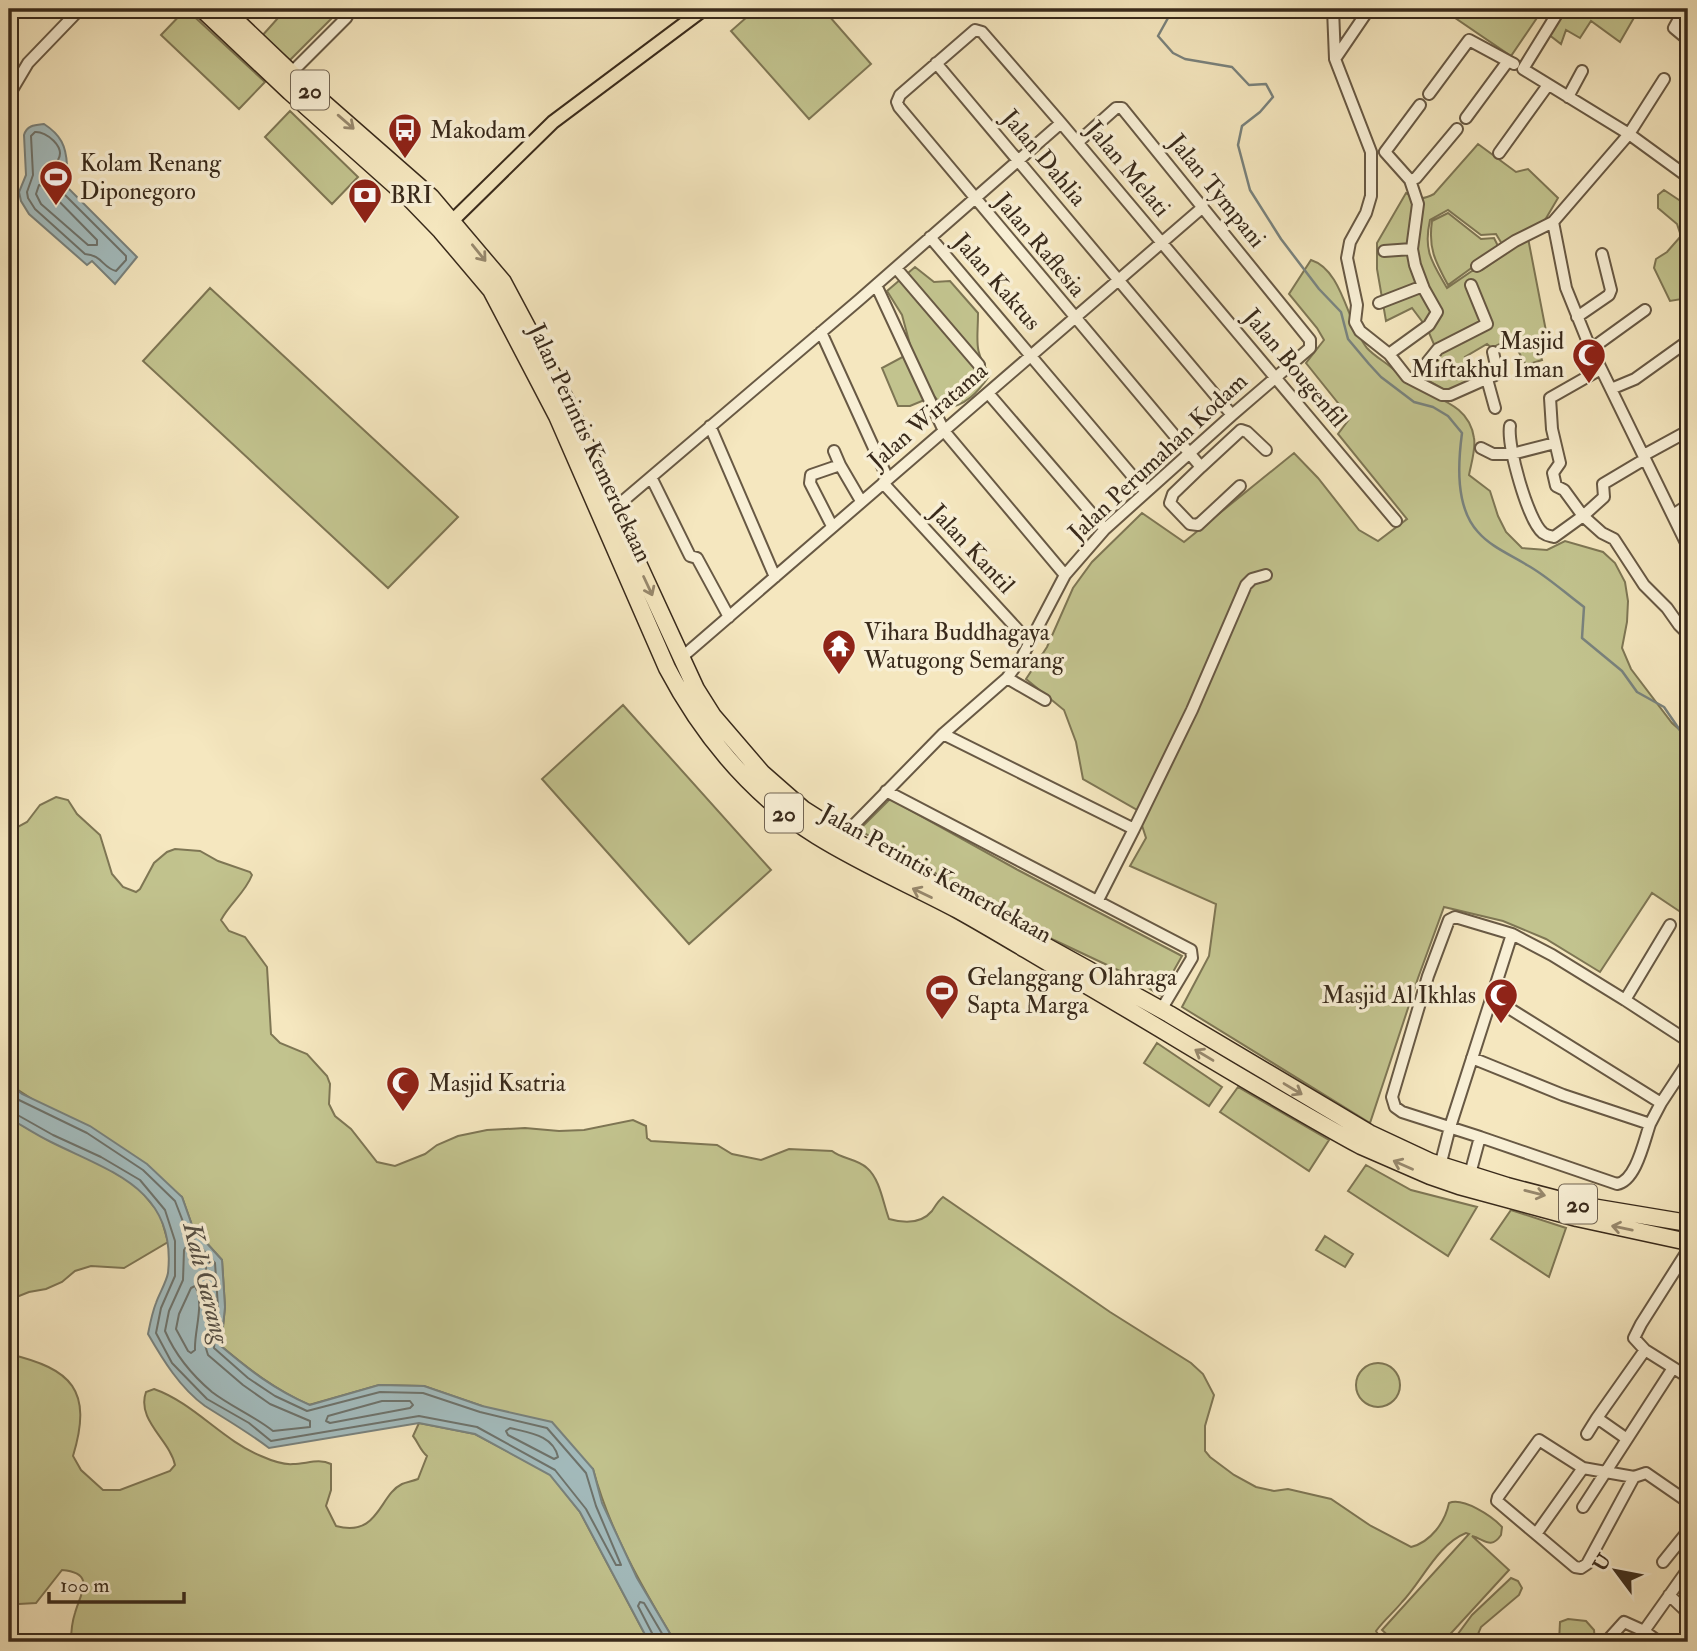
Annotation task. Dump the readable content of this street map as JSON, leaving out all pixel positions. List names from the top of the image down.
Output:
{
  "streets": {
    "highway": ["20", "Jalan Perintis Kemerdekaan"],
    "street": [
      "Jalan Dahlia",
      "Jalan Melati",
      "Jalan Tympani",
      "Jalan Raflesia",
      "Jalan Kaktus",
      "Jalan Bougenfil",
      "Jalan Wiratama",
      "Jalan Perumahan Kodam",
      "Jalan Kantil"
    ]
  },
  "crossings": [
    ["Jalan Dahlia", "Jalan Melati"],
    ["Jalan Dahlia", "Jalan Raflesia"],
    ["Jalan Dahlia", "Jalan Wiratama"],
    ["Jalan Dahlia", "Jalan Perumahan Kodam"],
    ["Jalan Melati", "Jalan Tympani"],
    ["Jalan Melati", "Jalan Raflesia"],
    ["Jalan Melati", "Jalan Bougenfil"],
    ["Jalan Melati", "Jalan Wiratama"],
    ["Jalan Tympani", "Jalan Wiratama"],
    ["Jalan Tympani", "Jalan Perumahan Kodam"],
    ["Jalan Raflesia", "Jalan Wiratama"],
    ["Jalan Raflesia", "Jalan Perumahan Kodam"],
    ["Jalan Kaktus", "Jalan Wiratama"],
    ["Jalan Kaktus", "Jalan Perumahan Kodam"],
    ["Jalan Bougenfil", "Jalan Wiratama"],
    ["Jalan Bougenfil", "Jalan Perumahan Kodam"],
    ["Jalan Wiratama", "Jalan Perintis Kemerdekaan"],
    ["Jalan Wiratama", "Jalan Kantil"],
    ["Jalan Perintis Kemerdekaan", "Jalan Perumahan Kodam"],
    ["Jalan Perumahan Kodam", "Jalan Kantil"]
  ],
  "water": ["Kali Garang"],
  "places": {
    "bus stop": ["Makodam"],
    "sports": ["Kolam Renang Diponegoro", "Gelanggang Olahraga Sapta Marga"],
    "bank": ["BRI"],
    "mosque": ["Masjid Miftakhul Iman", "Masjid Al Ikhlas", "Masjid Ksatria"],
    "temple": ["Vihara Buddhagaya Watugong Semarang"]
  },
  "scale_bar": "100 m",
  "north": "top left"
}
